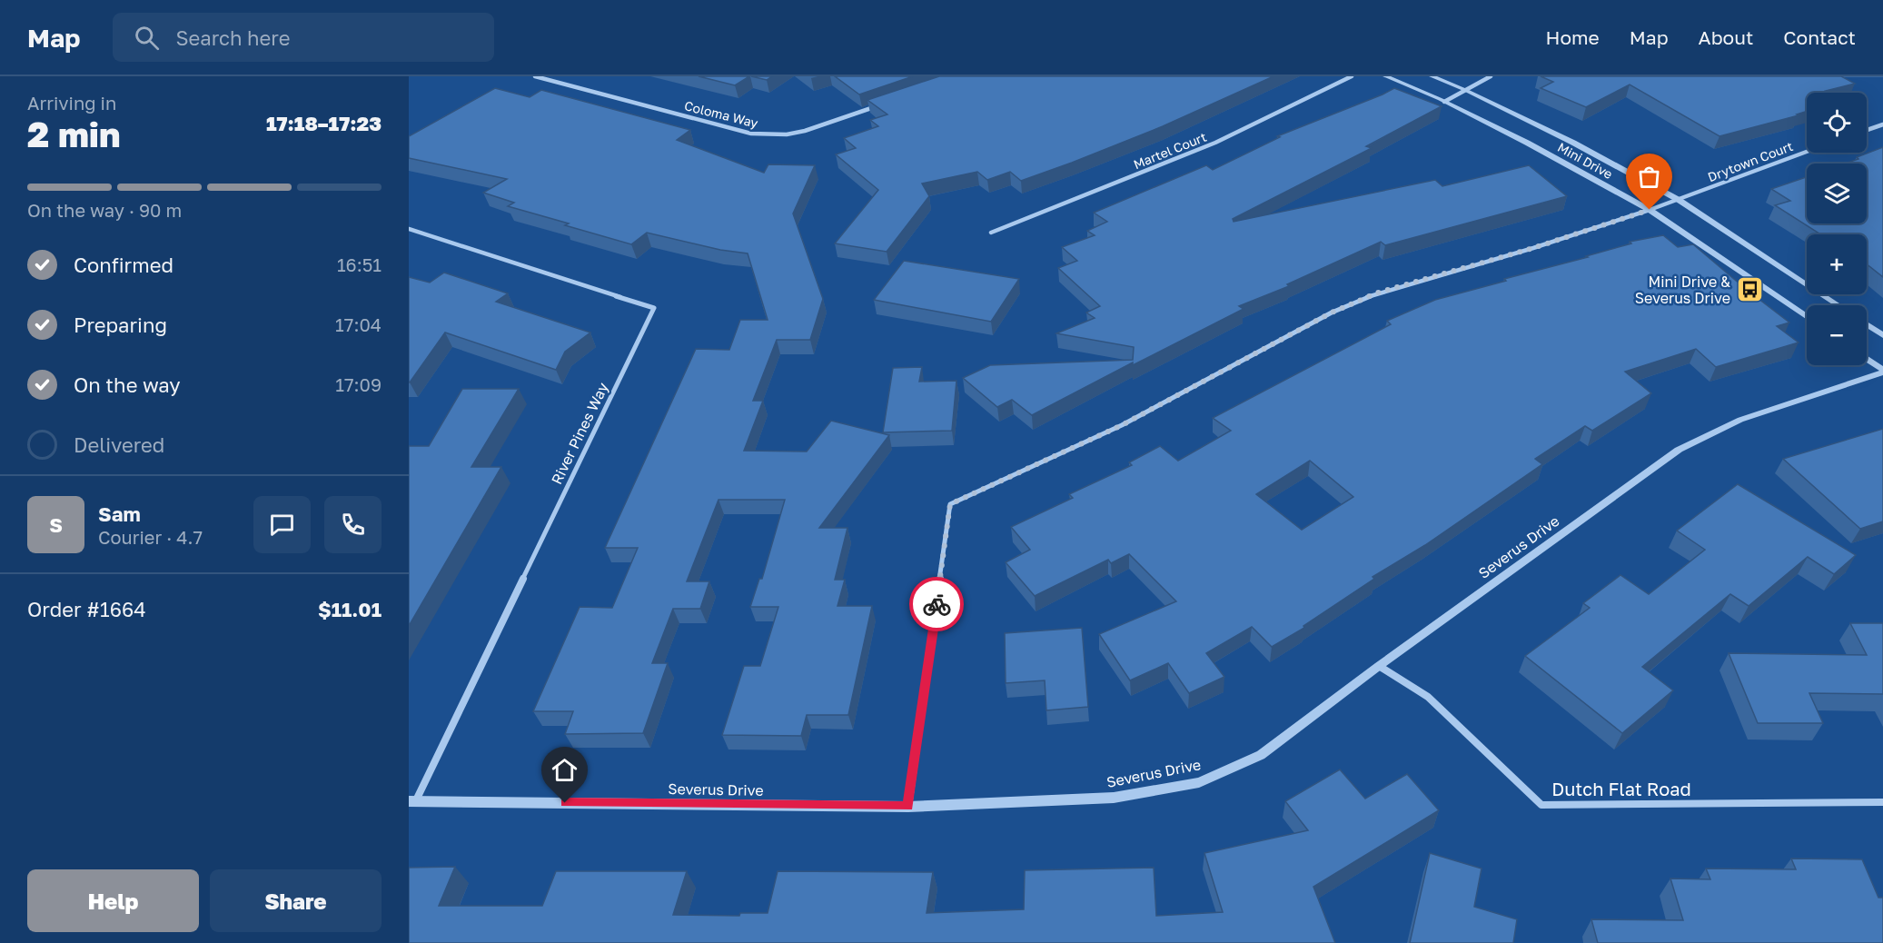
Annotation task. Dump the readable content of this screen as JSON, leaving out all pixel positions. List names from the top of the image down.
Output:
{
  "streets": {
    "street": [
      "Coloma Way",
      "Martel Court",
      "Mini Drive",
      "Drytown Court",
      "River Pines Way",
      "Severus Drive",
      "Dutch Flat Road"
    ]
  },
  "crossings": [
    ["Mini Drive", "Drytown Court"],
    ["Drytown Court", "Severus Drive"],
    ["River Pines Way", "Severus Drive"],
    ["Severus Drive", "Dutch Flat Road"]
  ],
  "places": {
    "bus stop": ["Mini Drive & Severus Drive"]
  },
  "page": {
    "header": "Map",
    "search": "Search here",
    "nav": [
      "Home",
      "Map",
      "About",
      "Contact"
    ],
    "heading": ["2 min", "Arriving in", "17:18–17:23"],
    "panel": [
      "Sam",
      "Courier · 4.7",
      "Order #1664",
      "$11.01"
    ],
    "map_buttons": ["+", "−"],
    "bar": "On the way · 90 m",
    "list": [
      ["Confirmed", "16:51"],
      ["Preparing", "17:04"],
      ["On the way", "17:09"],
      "Delivered"
    ],
    "round": "S",
    "buttons": ["Help", "Share"]
  }
}
